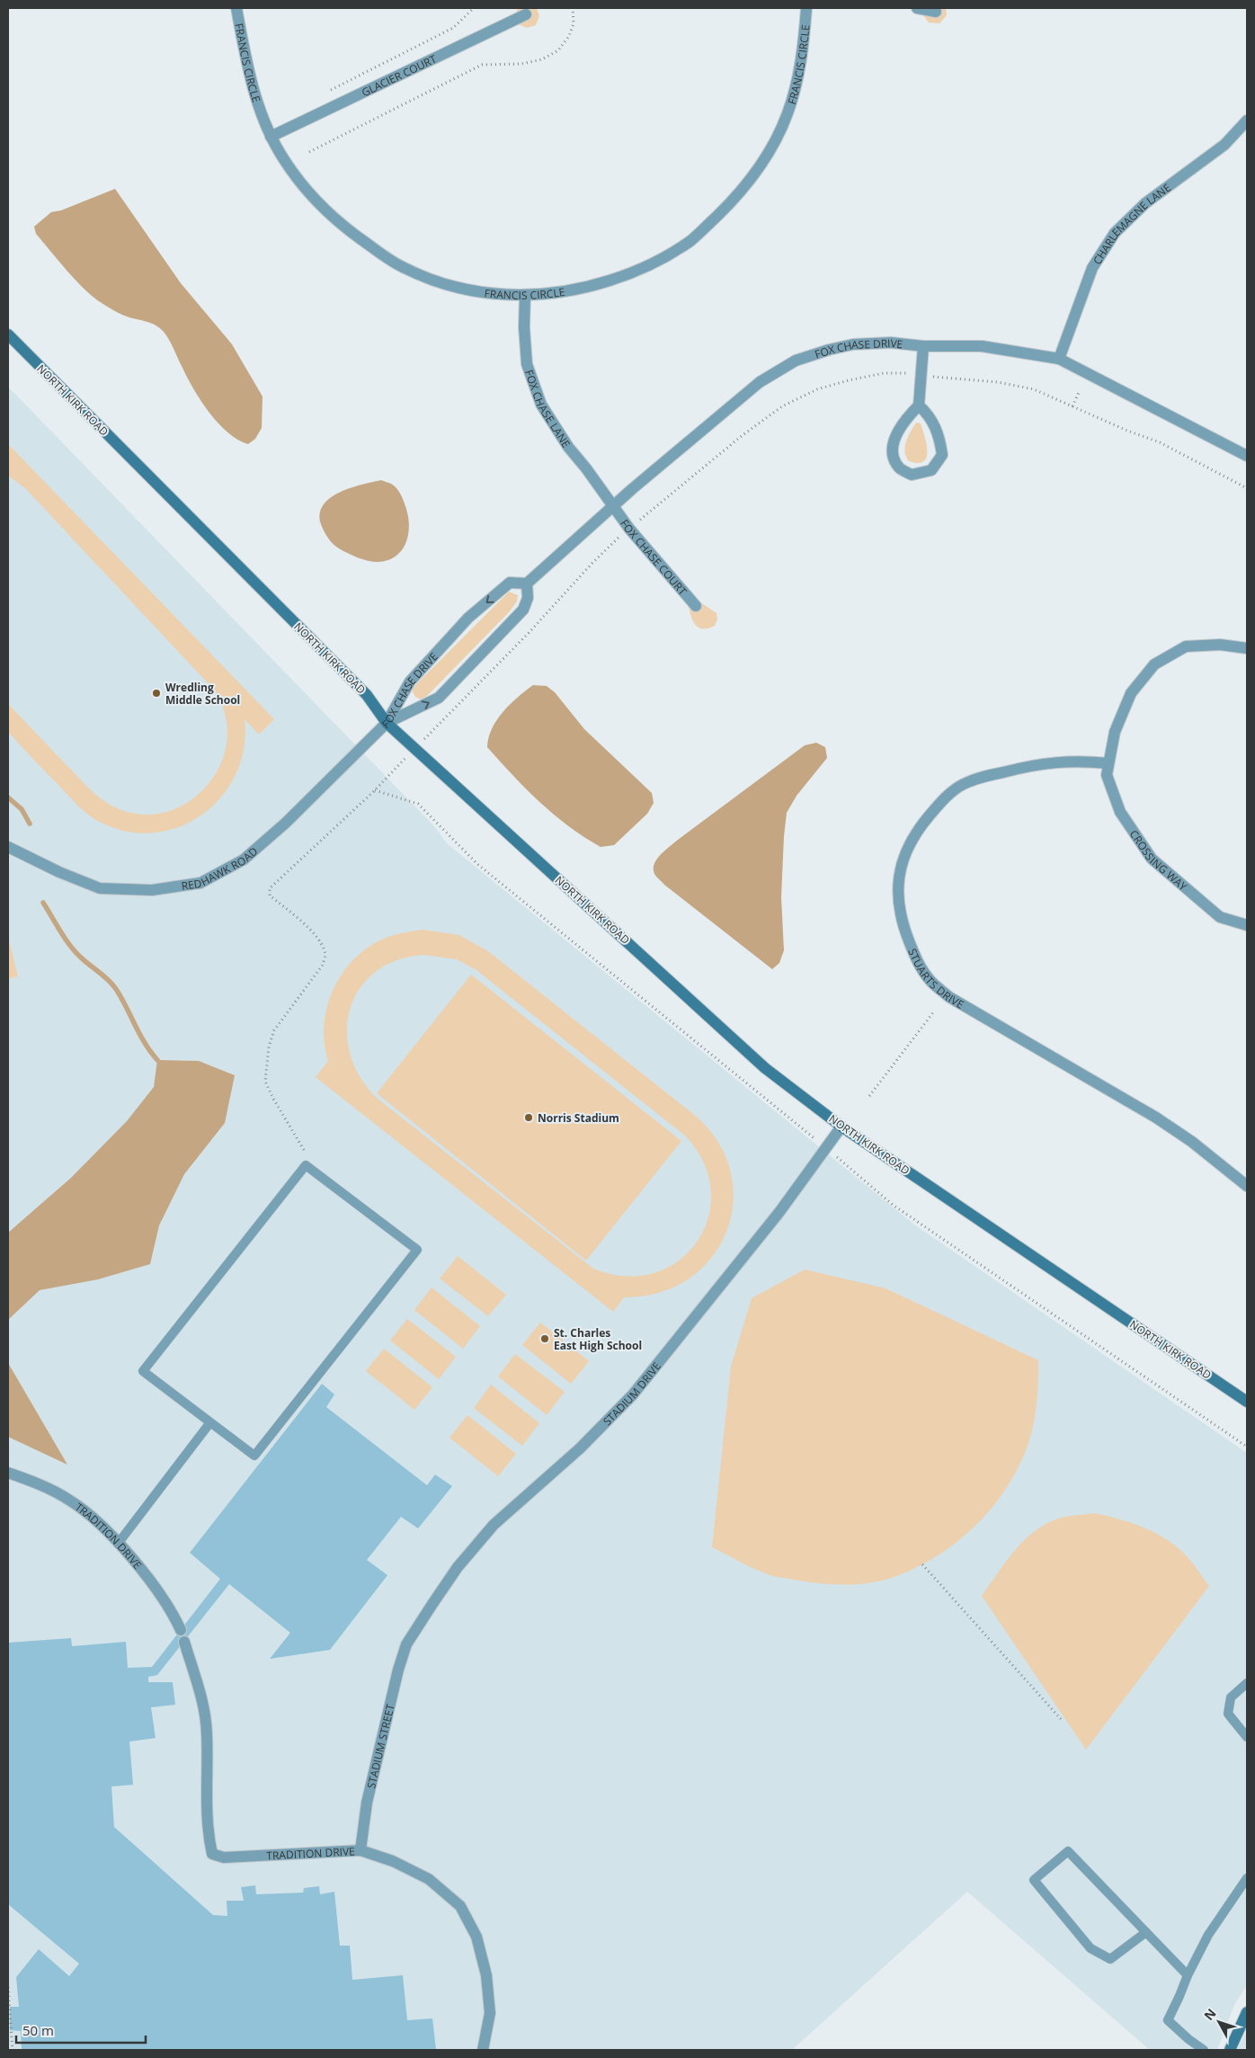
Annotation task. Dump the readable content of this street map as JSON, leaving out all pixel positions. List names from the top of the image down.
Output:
{
  "streets": {
    "main road": ["NORTH KIRK ROAD"],
    "street": [
      "FRANCIS CIRCLE",
      "GLACIER COURT",
      "CHARLEMAGNE LANE",
      "FOX CHASE DRIVE",
      "FOX CHASE LANE",
      "FOX CHASE COURT",
      "CROSSING WAY",
      "REDHAWK ROAD",
      "STUARTS DRIVE",
      "STADIUM DRIVE",
      "TRADITION DRIVE",
      "STADIUM STREET"
    ]
  },
  "crossings": [
    ["FRANCIS CIRCLE", "GLACIER COURT"],
    ["FRANCIS CIRCLE", "FOX CHASE LANE"],
    ["CHARLEMAGNE LANE", "FOX CHASE DRIVE"],
    ["FOX CHASE DRIVE", "NORTH KIRK ROAD"],
    ["FOX CHASE DRIVE", "FOX CHASE LANE"],
    ["FOX CHASE DRIVE", "FOX CHASE COURT"],
    ["FOX CHASE DRIVE", "REDHAWK ROAD"],
    ["NORTH KIRK ROAD", "REDHAWK ROAD"],
    ["NORTH KIRK ROAD", "STADIUM DRIVE"],
    ["FOX CHASE LANE", "FOX CHASE COURT"],
    ["CROSSING WAY", "STUARTS DRIVE"],
    ["STADIUM DRIVE", "STADIUM STREET"],
    ["TRADITION DRIVE", "STADIUM STREET"]
  ],
  "places": ["Wredling Middle School", "Norris Stadium", "St. Charles East High School"],
  "scale_bar": "50 m",
  "north": "top left"
}
